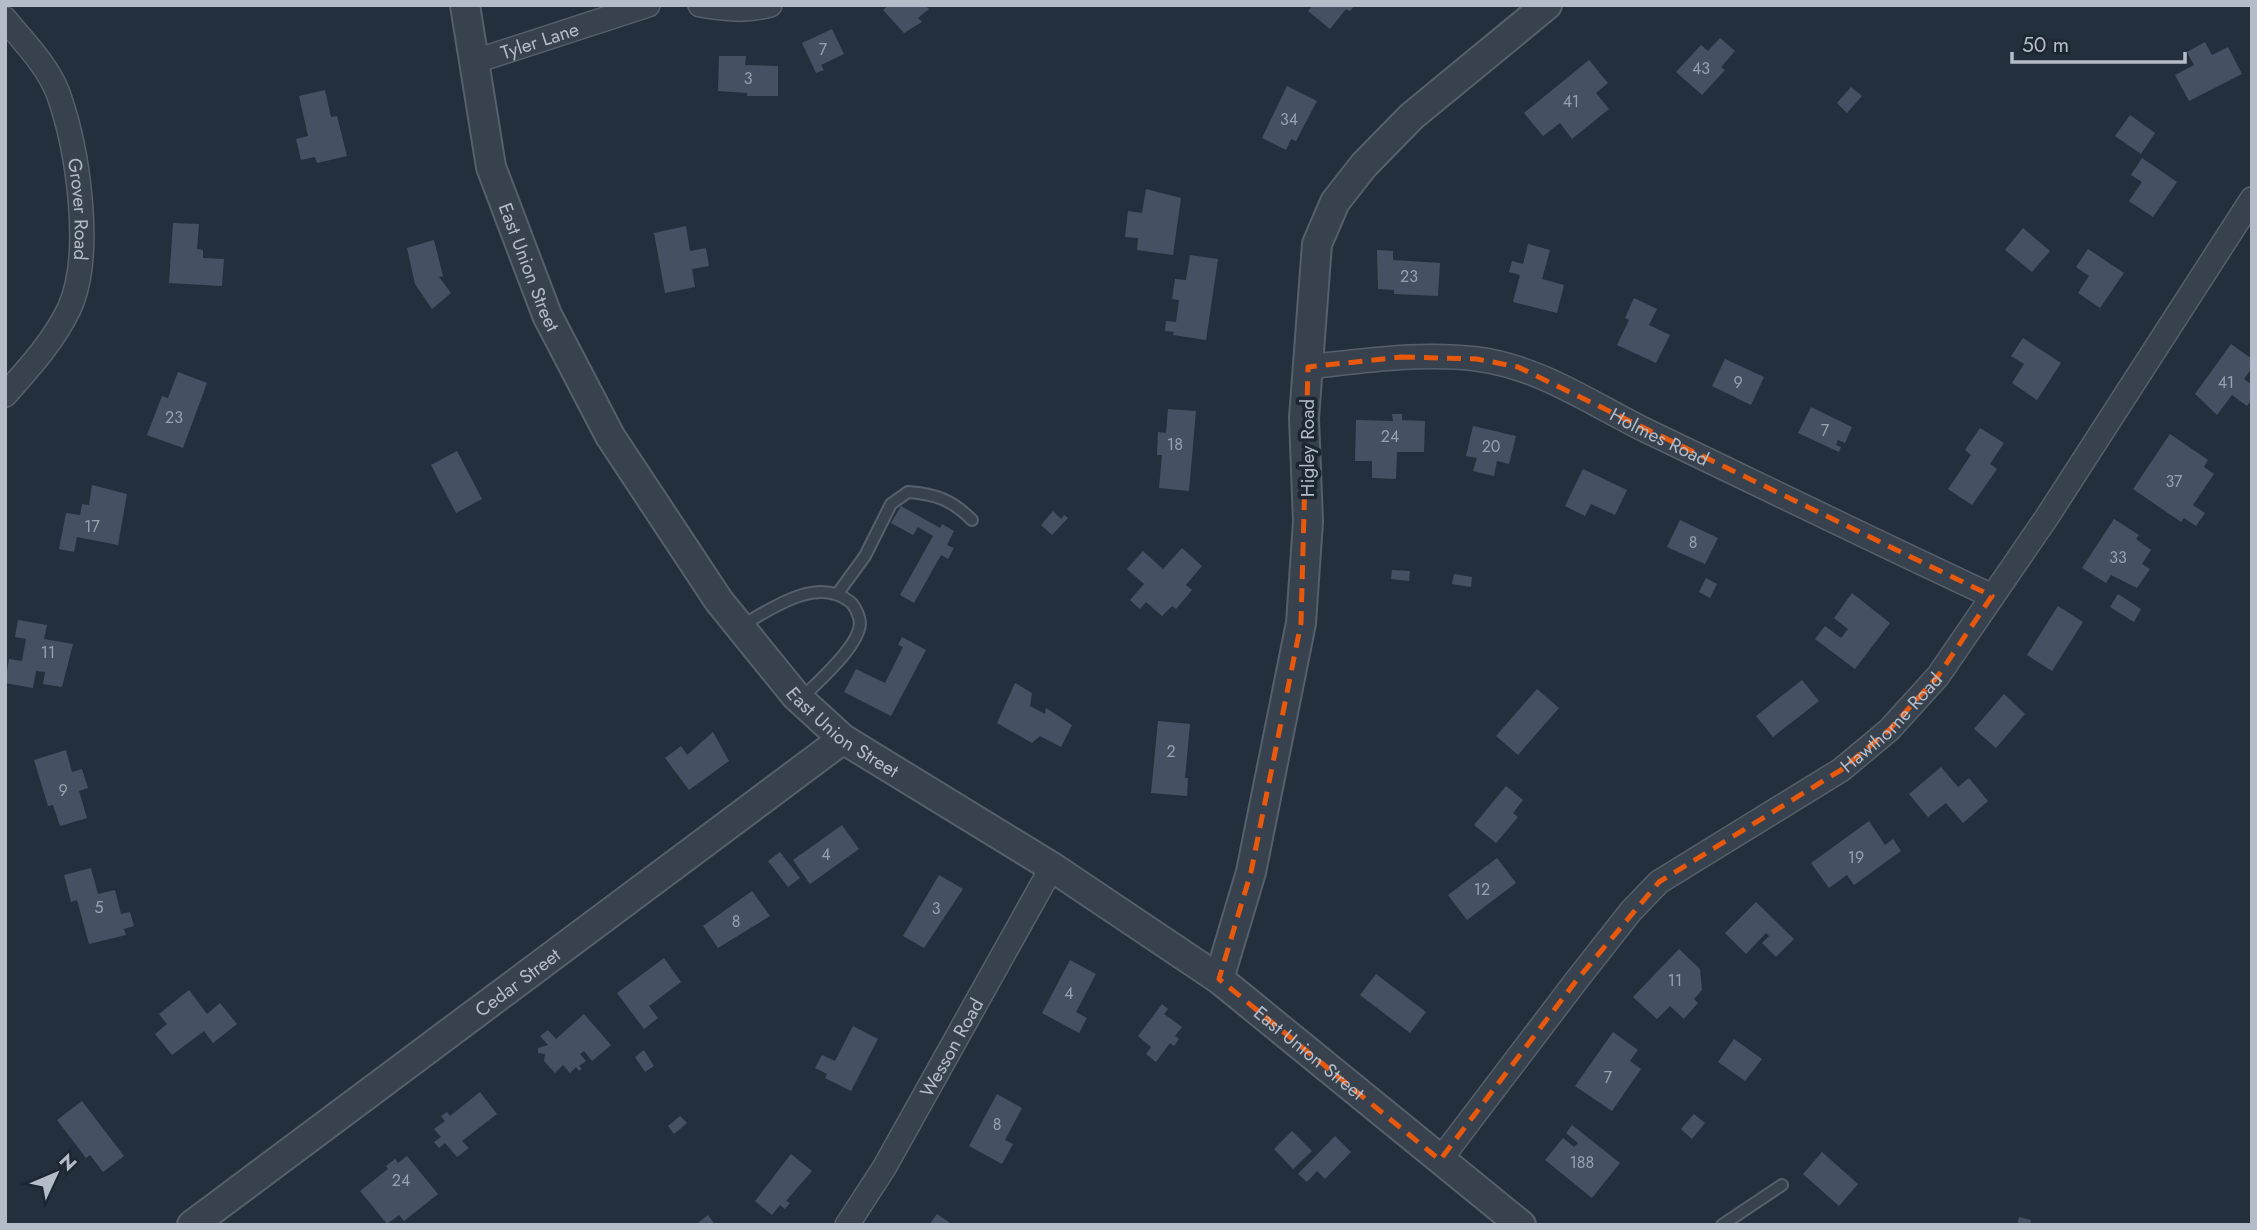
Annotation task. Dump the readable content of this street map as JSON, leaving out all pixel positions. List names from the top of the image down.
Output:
{
  "streets": {
    "street": [
      "Tyler Lane",
      "Grover Road",
      "East Union Street",
      "Holmes Road",
      "Higley Road",
      "Hawthorne Road",
      "Cedar Street",
      "Wesson Road"
    ]
  },
  "crossings": [
    ["Tyler Lane", "East Union Street"],
    ["East Union Street", "Higley Road"],
    ["East Union Street", "Hawthorne Road"],
    ["East Union Street", "Cedar Street"],
    ["East Union Street", "Wesson Road"],
    ["Holmes Road", "Higley Road"],
    ["Holmes Road", "Hawthorne Road"]
  ],
  "house_numbers": [
    "7",
    "43",
    "3",
    "41",
    "34",
    "23",
    "9",
    "41",
    "23",
    "7",
    "24",
    "18",
    "20",
    "37",
    "17",
    "8",
    "33",
    "11",
    "2",
    "9",
    "4",
    "19",
    "12",
    "5",
    "3",
    "8",
    "11",
    "4",
    "7",
    "8",
    "188",
    "24"
  ],
  "scale_bar": "50 m",
  "north": "top right"
}
